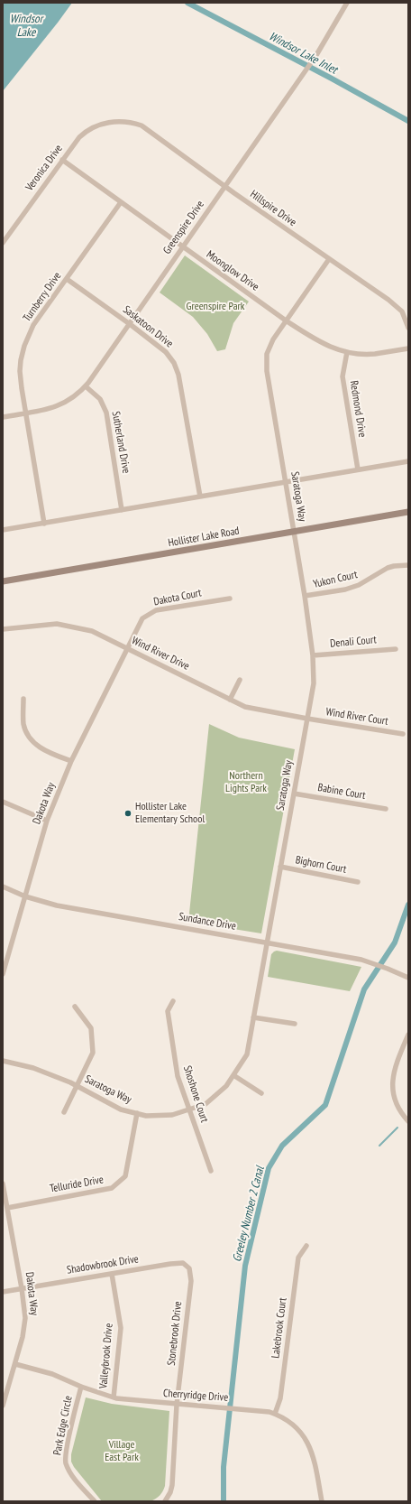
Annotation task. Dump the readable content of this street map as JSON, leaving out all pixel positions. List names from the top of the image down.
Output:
{
  "streets": {
    "street": [
      "Veronica Drive",
      "Hillspire Drive",
      "Greenspire Drive",
      "Moonglow Drive",
      "Turnberry Drive",
      "Saskatoon Drive",
      "Redmond Drive",
      "Sutherland Drive",
      "Saratoga Way",
      "Hollister Lake Road",
      "Yukon Court",
      "Dakota Court",
      "Denali Court",
      "Wind River Drive",
      "Wind River Court",
      "Babine Court",
      "Dakota Way",
      "Bighorn Court",
      "Sundance Drive",
      "Shoshone Court",
      "Telluride Drive",
      "Shadowbrook Drive",
      "Lakebrook Court",
      "Stonebrook Drive",
      "Valleybrook Drive",
      "Cherryridge Drive",
      "Park Edge Circle"
    ]
  },
  "crossings": [
    ["Veronica Drive", "Hillspire Drive"],
    ["Veronica Drive", "Moonglow Drive"],
    ["Hillspire Drive", "Greenspire Drive"],
    ["Hillspire Drive", "Saratoga Way"],
    ["Greenspire Drive", "Moonglow Drive"],
    ["Greenspire Drive", "Turnberry Drive"],
    ["Greenspire Drive", "Saskatoon Drive"],
    ["Greenspire Drive", "Sutherland Drive"],
    ["Moonglow Drive", "Turnberry Drive"],
    ["Moonglow Drive", "Redmond Drive"],
    ["Moonglow Drive", "Saratoga Way"],
    ["Turnberry Drive", "Saskatoon Drive"],
    ["Saratoga Way", "Hollister Lake Road"],
    ["Saratoga Way", "Yukon Court"],
    ["Saratoga Way", "Denali Court"],
    ["Saratoga Way", "Wind River Drive"],
    ["Saratoga Way", "Wind River Court"],
    ["Saratoga Way", "Babine Court"],
    ["Saratoga Way", "Bighorn Court"],
    ["Saratoga Way", "Sundance Drive"],
    ["Saratoga Way", "Shoshone Court"],
    ["Saratoga Way", "Telluride Drive"],
    ["Dakota Court", "Wind River Drive"],
    ["Dakota Court", "Dakota Way"],
    ["Wind River Drive", "Wind River Court"],
    ["Wind River Drive", "Dakota Way"],
    ["Dakota Way", "Sundance Drive"],
    ["Dakota Way", "Telluride Drive"],
    ["Dakota Way", "Shadowbrook Drive"],
    ["Dakota Way", "Cherryridge Drive"],
    ["Shadowbrook Drive", "Stonebrook Drive"],
    ["Shadowbrook Drive", "Valleybrook Drive"],
    ["Lakebrook Court", "Cherryridge Drive"],
    ["Stonebrook Drive", "Cherryridge Drive"],
    ["Valleybrook Drive", "Cherryridge Drive"],
    ["Cherryridge Drive", "Park Edge Circle"]
  ],
  "water": ["Windsor Lake", "Windsor Lake Inlet", "Greeley Number 2 Canal"],
  "parks": ["Greenspire Park", "Northern Lights Park", "Village East Park"],
  "places": ["Hollister Lake Elementary School"]
}
